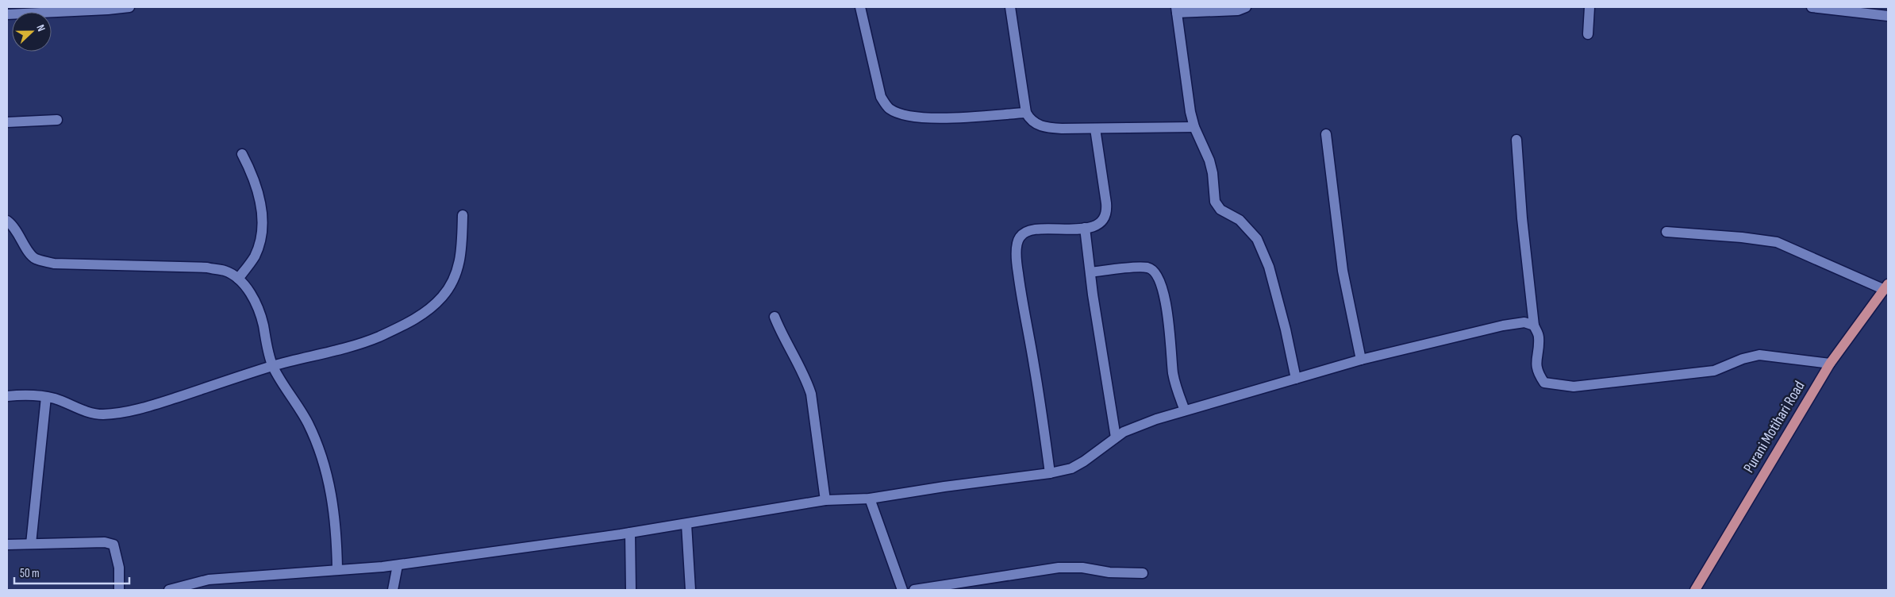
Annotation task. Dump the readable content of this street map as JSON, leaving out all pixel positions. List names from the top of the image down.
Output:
{
  "streets": {
    "main road": ["Purani Motihari Road"]
  },
  "scale_bar": "50 m",
  "north": "right"
}
